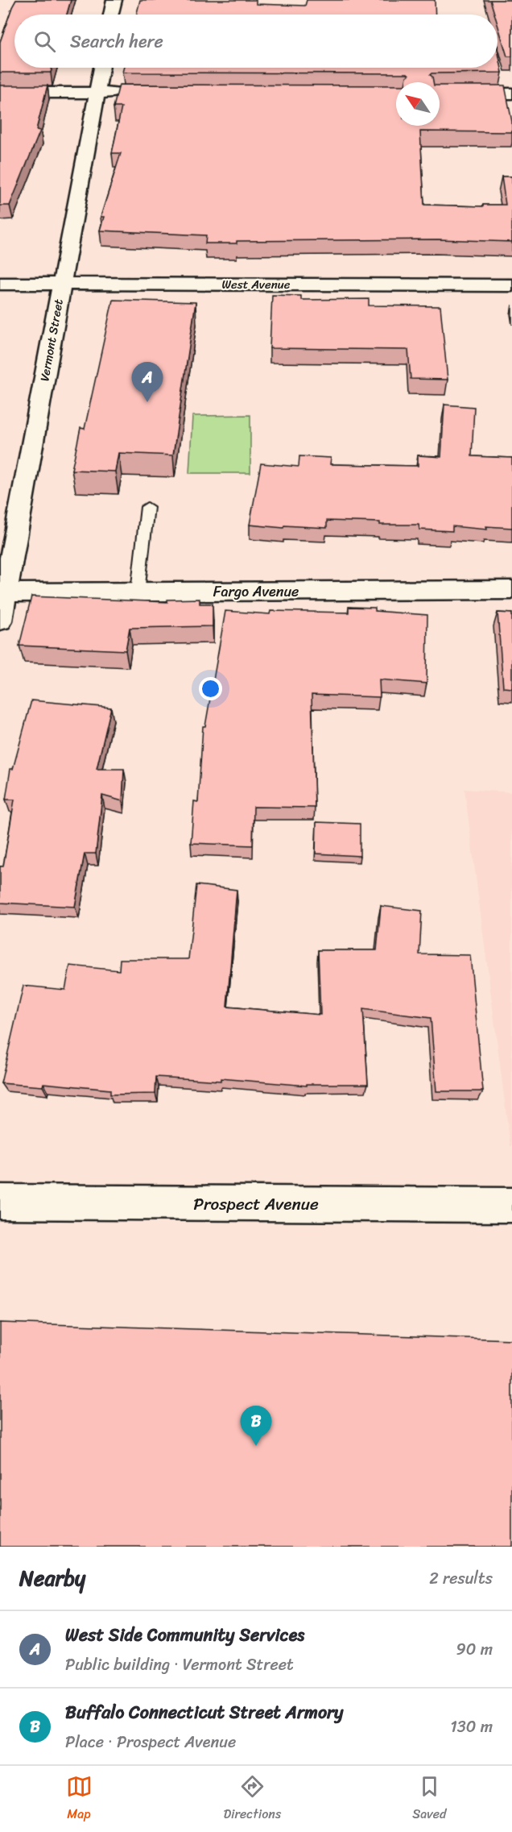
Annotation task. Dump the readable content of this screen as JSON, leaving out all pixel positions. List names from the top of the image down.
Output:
{
  "streets": {
    "street": [
      "West Avenue",
      "Vermont Street",
      "Fargo Avenue",
      "Prospect Avenue"
    ]
  },
  "crossings": [
    ["West Avenue", "Vermont Street"],
    ["Vermont Street", "Fargo Avenue"]
  ],
  "north": "top left",
  "page": {
    "search": "Search here",
    "pins": ["A", "B"],
    "heading": ["Nearby", "2 results"],
    "list": [
      {
        "mark": "A",
        "name": "West Side Community Services",
        "note": "Public building · Vermont Street",
        "value": "90 m"
      },
      {
        "mark": "B",
        "name": "Buffalo Connecticut Street Armory",
        "note": "Place · Prospect Avenue",
        "value": "130 m"
      }
    ],
    "nav": ["Map", "Directions", "Saved"]
  }
}
